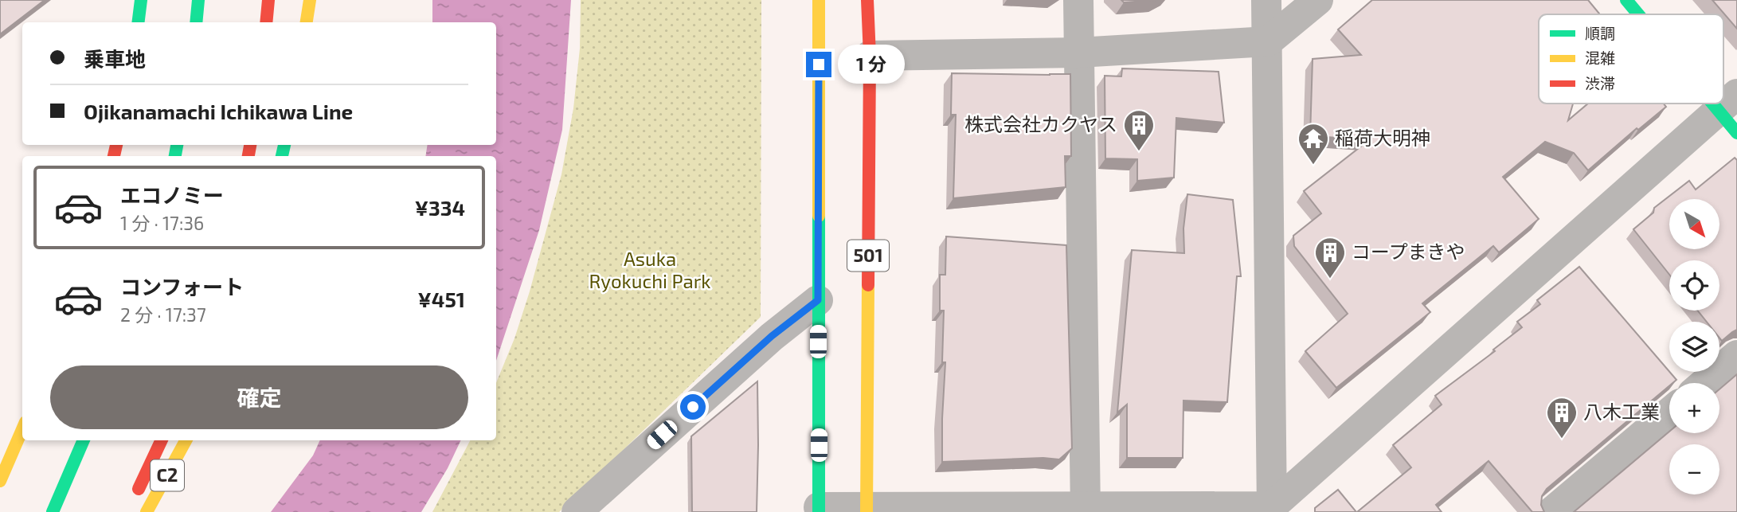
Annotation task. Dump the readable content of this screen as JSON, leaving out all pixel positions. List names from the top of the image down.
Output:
{
  "streets": {
    "main road": ["501", "C2"]
  },
  "parks": ["Asuka Ryokuchi Park"],
  "places": {
    "building": ["株式会社カクヤス", "コープまきや", "八木工業"],
    "temple": ["稲荷大明神"]
  },
  "legend": ["順調", "混雑", "渋滞"],
  "north": "bottom right",
  "page": {
    "banner": ["乗車地", "Ojikanamachi Ichikawa Line"],
    "bubble": "1 分",
    "list": [
      {
        "name": "エコノミー",
        "note": "1 分 · 17:36",
        "value": "¥334"
      },
      {
        "name": "コンフォート",
        "note": "2 分 · 17:37",
        "value": "¥451"
      }
    ],
    "map_buttons": ["+", "−"],
    "buttons": "確定"
  }
}
